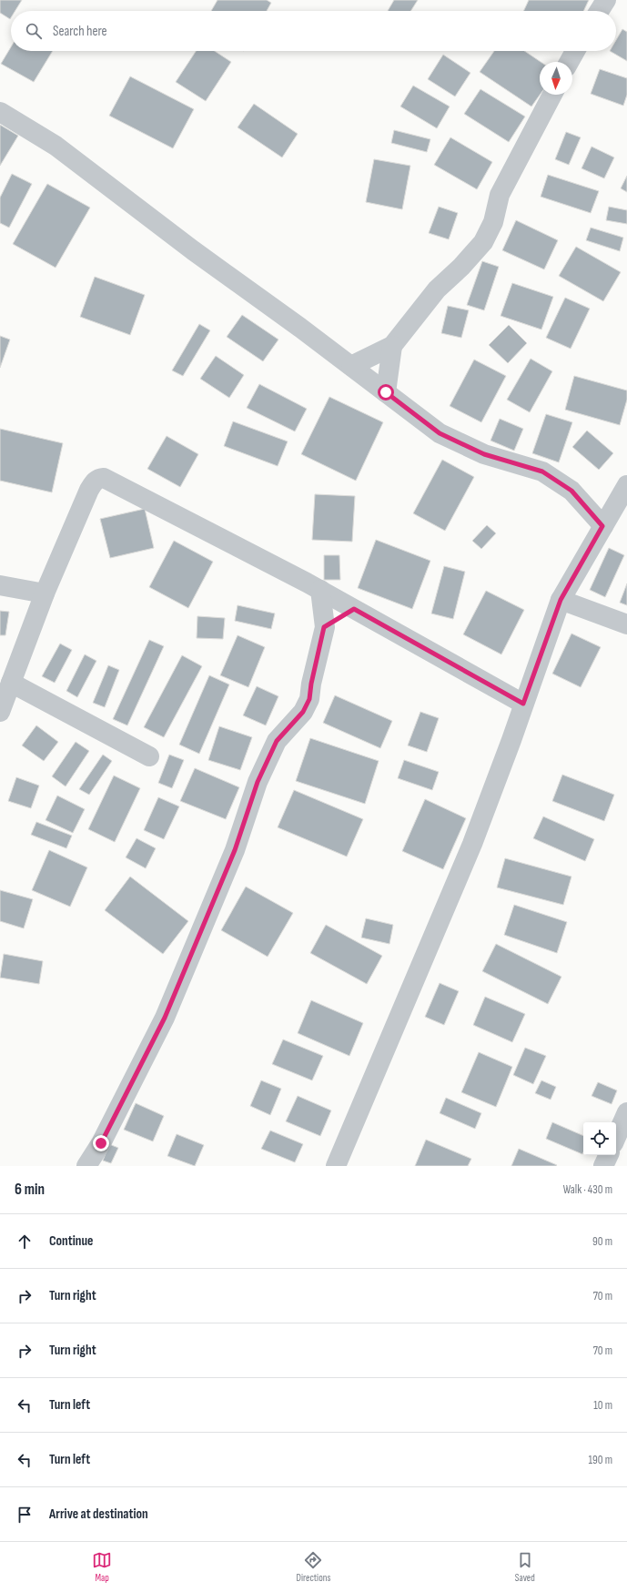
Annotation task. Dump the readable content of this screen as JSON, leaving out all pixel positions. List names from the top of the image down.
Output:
{
  "north": "bottom",
  "page": {
    "search": "Search here",
    "heading": ["6 min", "Walk · 430 m"],
    "list": [
      ["Continue", "90 m"],
      ["Turn right", "70 m"],
      ["Turn right", "70 m"],
      ["Turn left", "10 m"],
      ["Turn left", "190 m"],
      "Arrive at destination"
    ],
    "nav": ["Map", "Directions", "Saved"]
  }
}
